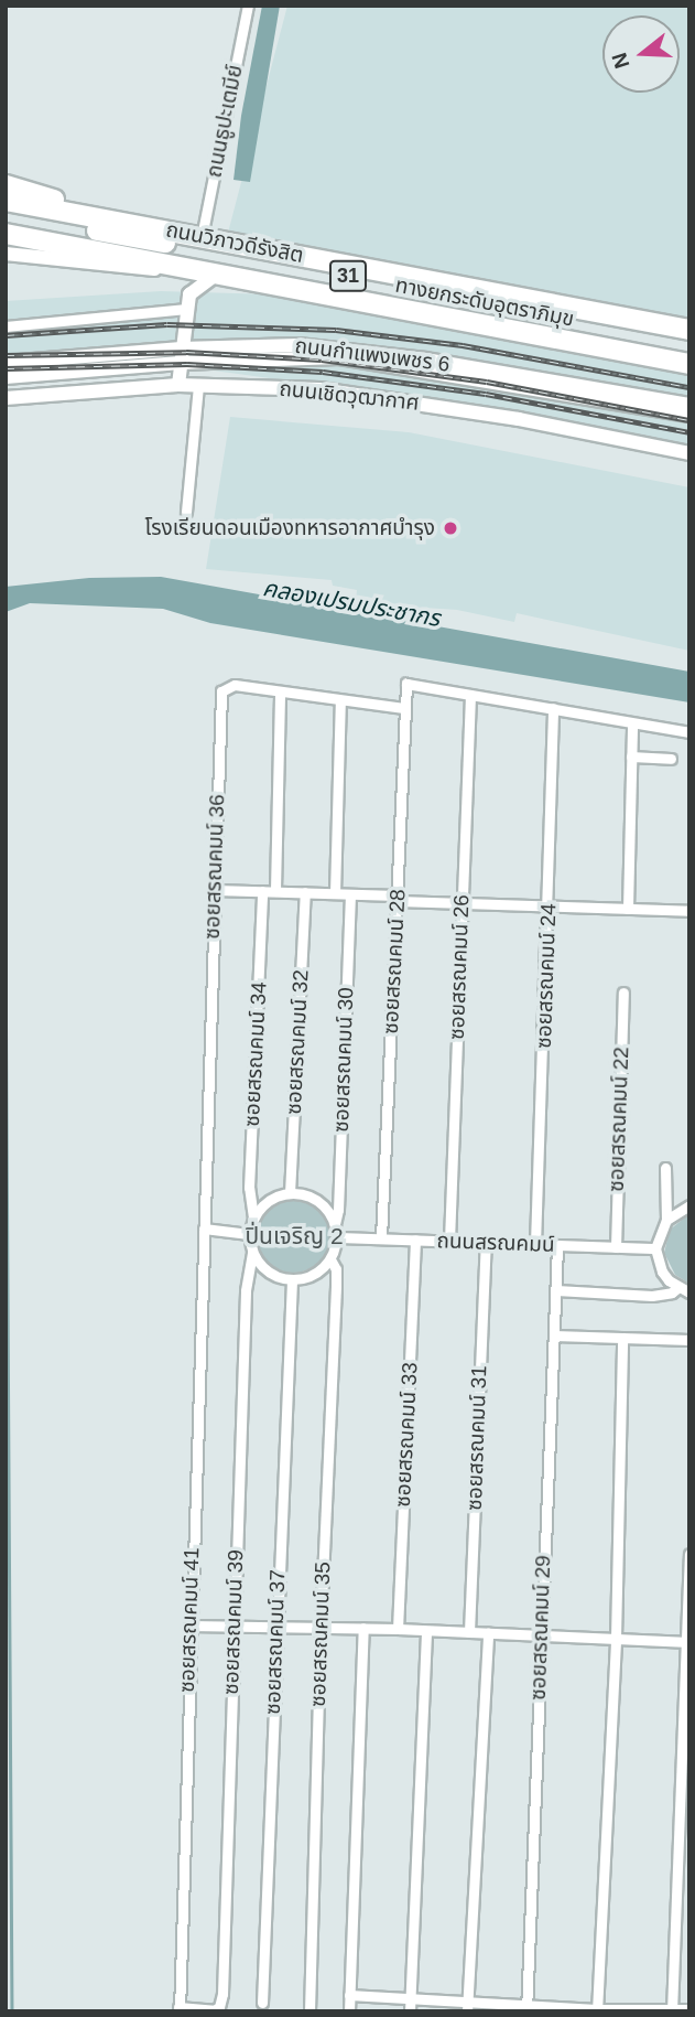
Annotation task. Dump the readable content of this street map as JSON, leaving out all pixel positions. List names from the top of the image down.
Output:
{
  "streets": {
    "highway": ["ถนนวิภาวดีรังสิต", "31", "ทางยกระดับอุตราภิมุข"],
    "main road": ["ถนนกำแพงเพชร 6", "ถนนเชิดวุฒากาศ"],
    "street": [
      "ถนนธูปะเตมีย์",
      "ซอยสรณคมน์ 36",
      "ซอยสรณคมน์ 28",
      "ซอยสรณคมน์ 26",
      "ซอยสรณคมน์ 24",
      "ซอยสรณคมน์ 32",
      "ซอยสรณคมน์ 34",
      "ซอยสรณคมน์ 30",
      "ซอยสรณคมน์ 22",
      "ถนนสรณคมน์",
      "ซอยสรณคมน์ 33",
      "ซอยสรณคมน์ 31",
      "ซอยสรณคมน์ 41",
      "ซอยสรณคมน์ 39",
      "ซอยสรณคมน์ 29",
      "ซอยสรณคมน์ 35",
      "ซอยสรณคมน์ 37"
    ]
  },
  "crossings": [
    ["ถนนธูปะเตมีย์", "ถนนวิภาวดีรังสิต"],
    ["ถนนวิภาวดีรังสิต", "ทางยกระดับอุตราภิมุข"],
    ["ซอยสรณคมน์ 36", "ซอยสรณคมน์ 28"],
    ["ซอยสรณคมน์ 36", "ซอยสรณคมน์ 41"],
    ["ซอยสรณคมน์ 28", "ซอยสรณคมน์ 26"],
    ["ซอยสรณคมน์ 28", "ถนนสรณคมน์"],
    ["ซอยสรณคมน์ 26", "ถนนสรณคมน์"],
    ["ซอยสรณคมน์ 24", "ถนนสรณคมน์"],
    ["ซอยสรณคมน์ 32", "ซอยสรณคมน์ 34"],
    ["ซอยสรณคมน์ 32", "ซอยสรณคมน์ 30"],
    ["ซอยสรณคมน์ 32", "ถนนสรณคมน์"],
    ["ซอยสรณคมน์ 32", "ซอยสรณคมน์ 39"],
    ["ซอยสรณคมน์ 32", "ซอยสรณคมน์ 35"],
    ["ซอยสรณคมน์ 32", "ซอยสรณคมน์ 37"],
    ["ซอยสรณคมน์ 34", "ซอยสรณคมน์ 30"],
    ["ซอยสรณคมน์ 34", "ถนนสรณคมน์"],
    ["ซอยสรณคมน์ 34", "ซอยสรณคมน์ 39"],
    ["ซอยสรณคมน์ 34", "ซอยสรณคมน์ 35"],
    ["ซอยสรณคมน์ 34", "ซอยสรณคมน์ 37"],
    ["ซอยสรณคมน์ 30", "ถนนสรณคมน์"],
    ["ซอยสรณคมน์ 30", "ซอยสรณคมน์ 39"],
    ["ซอยสรณคมน์ 30", "ซอยสรณคมน์ 35"],
    ["ซอยสรณคมน์ 30", "ซอยสรณคมน์ 37"],
    ["ซอยสรณคมน์ 22", "ถนนสรณคมน์"],
    ["ถนนสรณคมน์", "ซอยสรณคมน์ 33"],
    ["ถนนสรณคมน์", "ซอยสรณคมน์ 31"],
    ["ถนนสรณคมน์", "ซอยสรณคมน์ 39"],
    ["ถนนสรณคมน์", "ซอยสรณคมน์ 29"],
    ["ถนนสรณคมน์", "ซอยสรณคมน์ 35"],
    ["ถนนสรณคมน์", "ซอยสรณคมน์ 37"],
    ["ซอยสรณคมน์ 41", "ซอยสรณคมน์ 39"],
    ["ซอยสรณคมน์ 39", "ซอยสรณคมน์ 35"],
    ["ซอยสรณคมน์ 39", "ซอยสรณคมน์ 37"],
    ["ซอยสรณคมน์ 35", "ซอยสรณคมน์ 37"]
  ],
  "districts": ["ปิ่นเจริญ 2"],
  "water": ["คลองเปรมประชากร"],
  "places": ["โรงเรียนดอนเมืองทหารอากาศบำรุง"],
  "north": "left"
}
